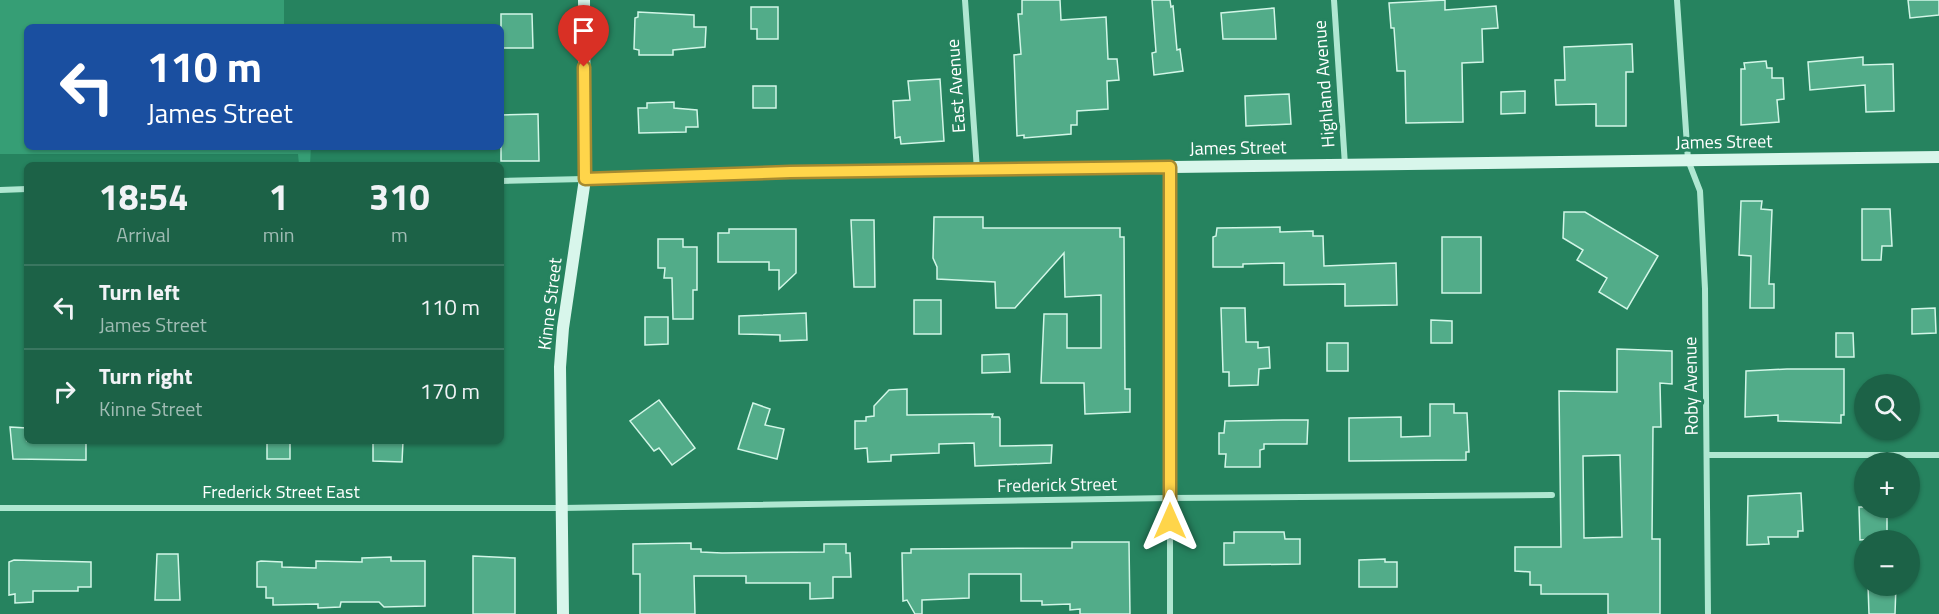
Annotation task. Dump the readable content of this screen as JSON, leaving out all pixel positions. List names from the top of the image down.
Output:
{
  "streets": {
    "street": [
      "Highland Avenue",
      "East Avenue",
      "James Street",
      "Kinne Street",
      "Roby Avenue",
      "Frederick Street",
      "Frederick Street East"
    ]
  },
  "crossings": [
    ["Highland Avenue", "James Street"],
    ["East Avenue", "James Street"],
    ["James Street", "Kinne Street"],
    ["James Street", "Roby Avenue"],
    ["Kinne Street", "Frederick Street"],
    ["Kinne Street", "Frederick Street East"],
    ["Frederick Street", "Frederick Street East"]
  ],
  "page": {
    "turn": ["110 m", "James Street"],
    "eta": [
      "18:54",
      "Arrival",
      "1",
      "min",
      "310",
      "m"
    ],
    "list": [
      {
        "name": "Turn left",
        "note": "James Street",
        "value": "110 m"
      },
      {
        "name": "Turn right",
        "note": "Kinne Street",
        "value": "170 m"
      }
    ],
    "map_buttons": ["+", "−"]
  }
}
